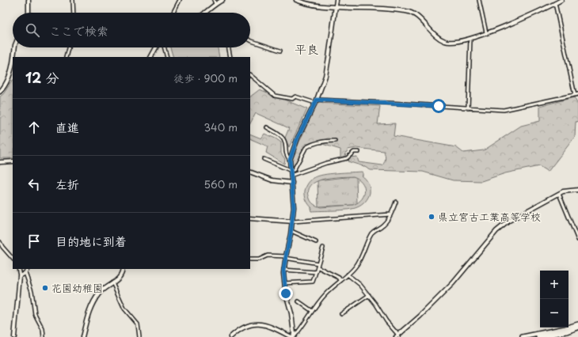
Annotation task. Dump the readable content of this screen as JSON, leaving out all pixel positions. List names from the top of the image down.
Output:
{
  "districts": ["平良"],
  "places": ["県立宮古工業高等学校", "花園幼稚園"],
  "page": {
    "search": "ここで検索",
    "heading": ["12 分", "徒歩 · 900 m"],
    "list": [
      ["直進", "340 m"],
      ["左折", "560 m"],
      "目的地に到着"
    ],
    "map_buttons": ["+", "−"]
  }
}
